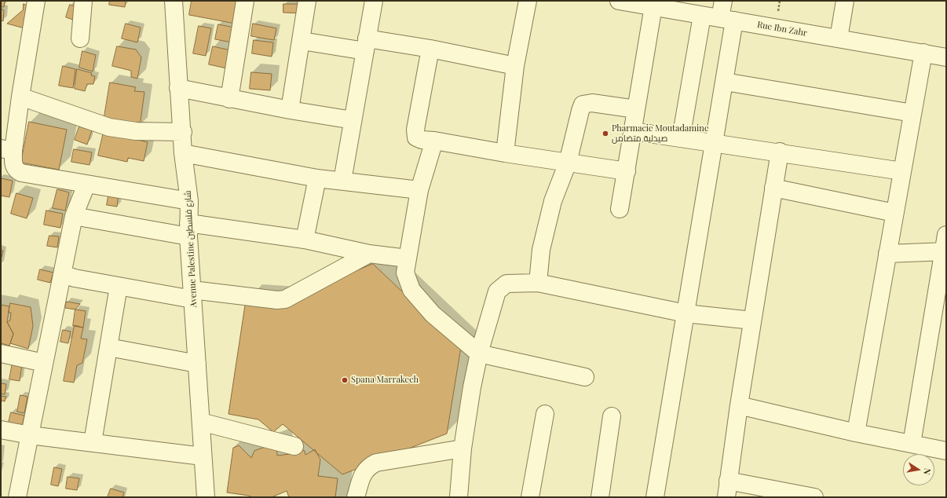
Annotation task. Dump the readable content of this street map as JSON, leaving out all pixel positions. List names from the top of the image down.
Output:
{
  "streets": {
    "street": ["Rue Ibn Zahr", "Avenue Palestine شارع فلسطين"]
  },
  "places": ["Pharmacie Moutadamine صيدلية متضامن", "Spana Marrakech"],
  "north": "right"
}
